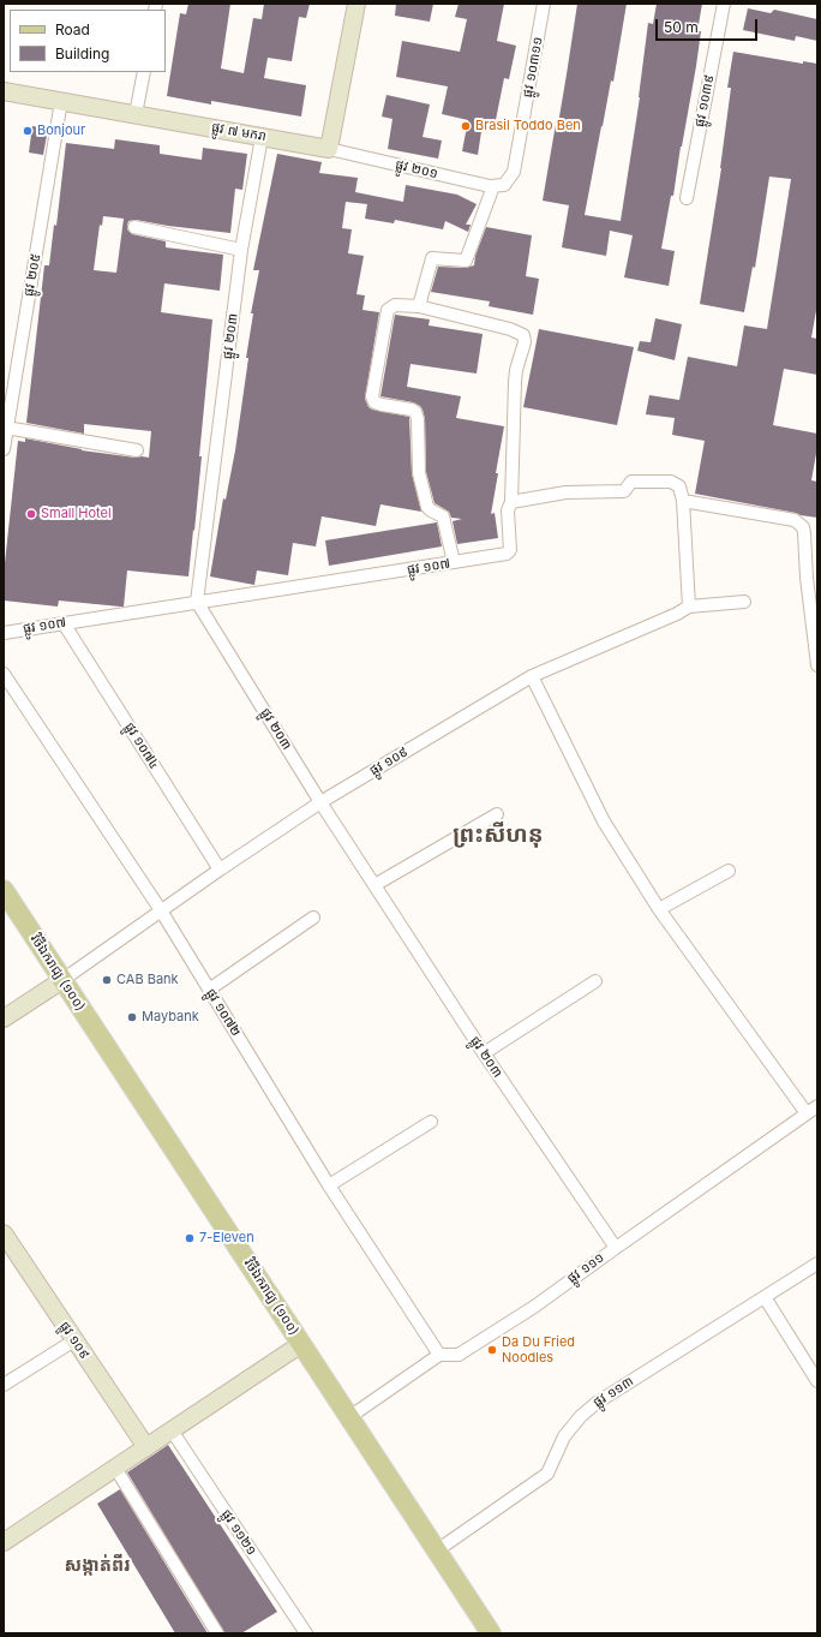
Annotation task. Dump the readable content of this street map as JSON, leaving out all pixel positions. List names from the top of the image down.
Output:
{
  "streets": {
    "main road": ["ផ្លូវ ៧ មករា", "ផ្លូវ ១០៩", "វិថីឯករាជ្យ (១០០)"],
    "street": [
      "ផ្លូវ ១០៣១១",
      "ផ្លូវ ១០៣៩",
      "ផ្លូវ ២០១",
      "ផ្លូវ ២០៥",
      "ផ្លូវ ២០៣",
      "ផ្លូវ ១០៧",
      "ផ្លូវ ១០៧៤",
      "ផ្លូវ ១០៧២",
      "ផ្លូវ ១១១",
      "ផ្លូវ ១១៣",
      "ផ្លូវ ១១២១"
    ]
  },
  "crossings": [
    ["ផ្លូវ ១០៣១១", "ផ្លូវ ២០១"],
    ["ផ្លូវ ៧ មករា", "ផ្លូវ ២០១"],
    ["ផ្លូវ ៧ មករា", "ផ្លូវ ២០៥"],
    ["ផ្លូវ ៧ មករា", "ផ្លូវ ២០៣"],
    ["ផ្លូវ ២០៣", "ផ្លូវ ១០៧"],
    ["ផ្លូវ ២០៣", "ផ្លូវ ១០៩"],
    ["ផ្លូវ ២០៣", "ផ្លូវ ១១១"],
    ["ផ្លូវ ១០៧", "ផ្លូវ ១០៧៤"],
    ["ផ្លូវ ១០៧៤", "ផ្លូវ ១០៩"],
    ["ផ្លូវ ១០៩", "វិថីឯករាជ្យ (១០០)"],
    ["ផ្លូវ ១០៩", "ផ្លូវ ១០៧២"],
    ["វិថីឯករាជ្យ (១០០)", "ផ្លូវ ១១១"],
    ["វិថីឯករាជ្យ (១០០)", "ផ្លូវ ១១៣"],
    ["ផ្លូវ ១០៧២", "ផ្លូវ ១១១"]
  ],
  "districts": ["ព្រះសីហនុ", "សង្កាត់ពីរ"],
  "places": [
    "Brasil Toddo Ben",
    "Bonjour",
    "Small Hotel",
    "CAB Bank",
    "Maybank",
    "7-Eleven",
    "Da Du Fried Noodles"
  ],
  "legend": ["Road", "Building"],
  "scale_bar": "50 m"
}
